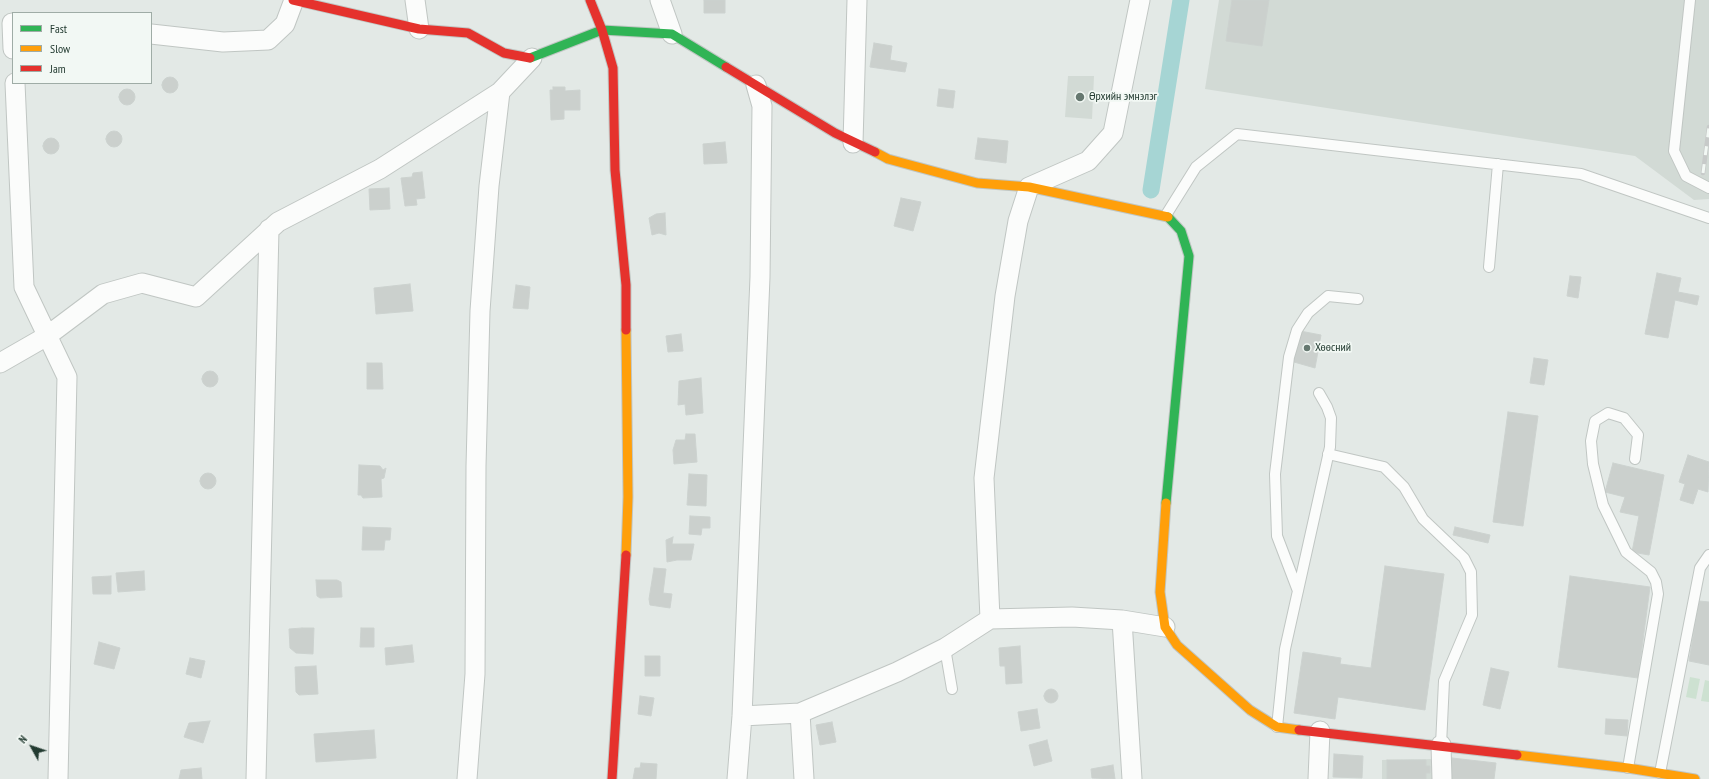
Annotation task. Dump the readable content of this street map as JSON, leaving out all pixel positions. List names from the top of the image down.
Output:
{
  "places": ["Өрхийн эмнэлэг", "Хөөсний"],
  "legend": ["Fast", "Slow", "Jam"],
  "north": "top left"
}
